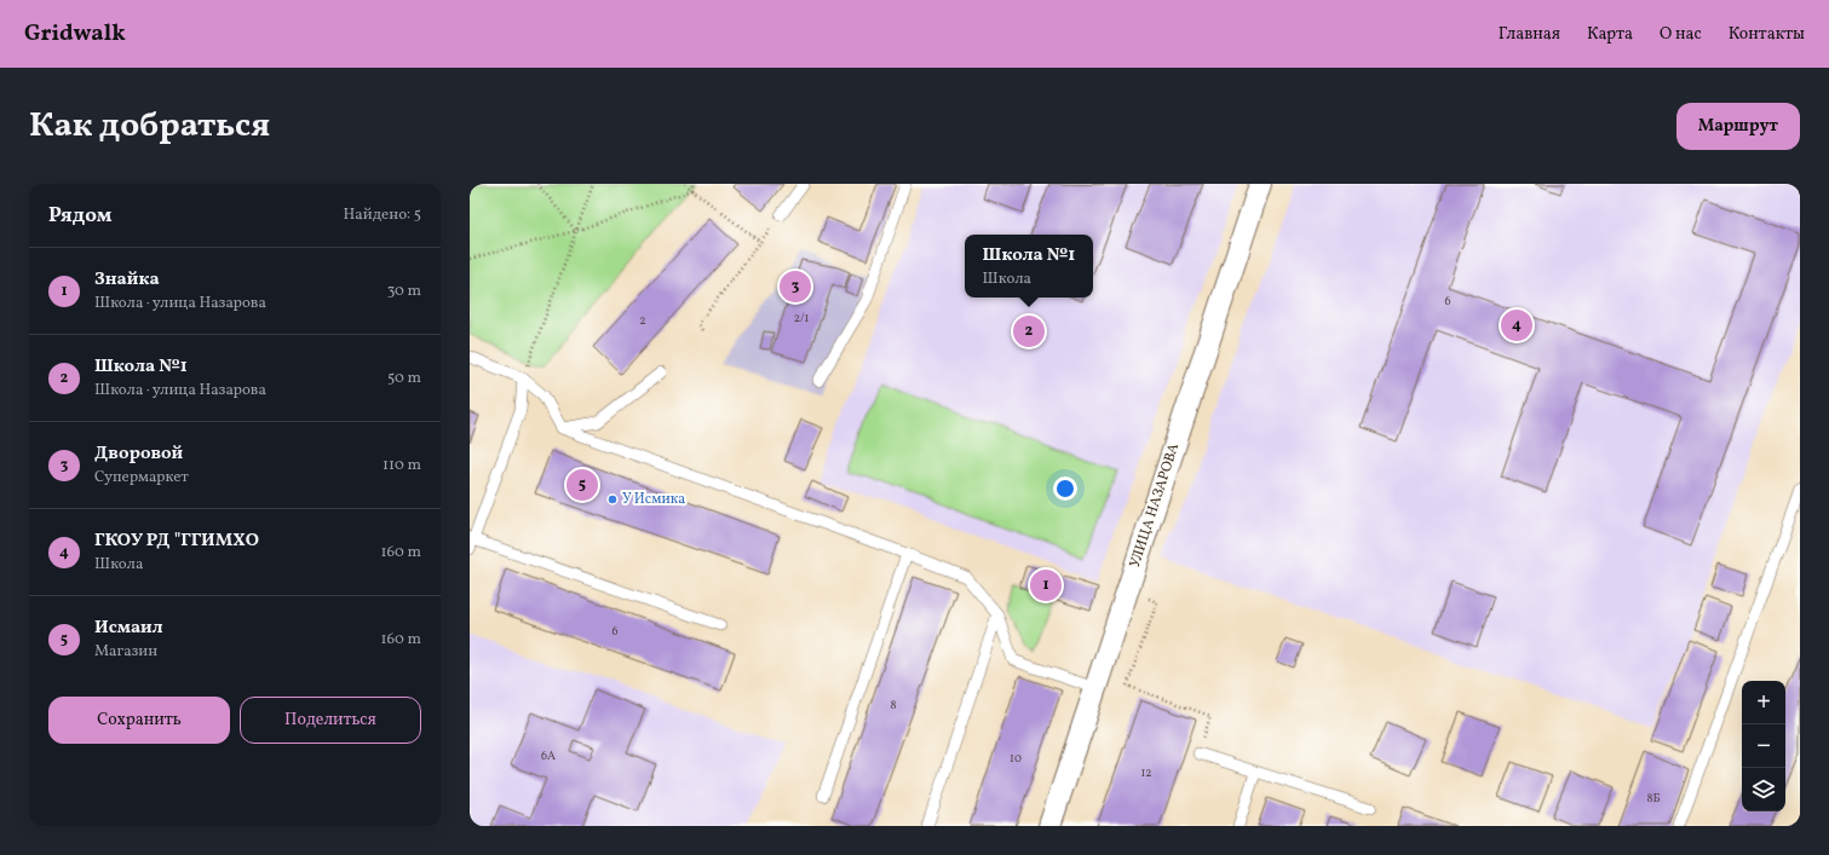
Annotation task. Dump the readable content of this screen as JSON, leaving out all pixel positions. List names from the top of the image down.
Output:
{
  "streets": {
    "street": ["УЛИЦА НАЗАРОВА"]
  },
  "places": ["У Исмика"],
  "house_numbers": [
    "6",
    "2/1",
    "2",
    "6",
    "8",
    "6А",
    "10",
    "12",
    "8Б"
  ],
  "page": {
    "header": "Gridwalk",
    "nav": [
      "Главная",
      "Карта",
      "О нас",
      "Контакты"
    ],
    "title": "Как добраться",
    "buttons": [
      "Маршрут",
      ["Сохранить", "Поделиться"]
    ],
    "heading": ["Рядом", "Найдено: 5"],
    "popup": ["Школа №1", "Школа"],
    "list": [
      {
        "mark": "1",
        "name": "Знайка",
        "note": "Школа · улица Назарова",
        "value": "30 m"
      },
      {
        "mark": "2",
        "name": "Школа №1",
        "note": "Школа · улица Назарова",
        "value": "50 m"
      },
      {
        "mark": "3",
        "name": "Дворовой",
        "note": "Супермаркет",
        "value": "110 m"
      },
      {
        "mark": "4",
        "name": "ГКОУ РД \"ГГИМХО",
        "note": "Школа",
        "value": "160 m"
      },
      {
        "mark": "5",
        "name": "Исмаил",
        "note": "Магазин",
        "value": "160 m"
      }
    ],
    "pins": [
      "3",
      "4",
      "2",
      "5",
      "1"
    ],
    "map_buttons": ["+", "−"]
  }
}
